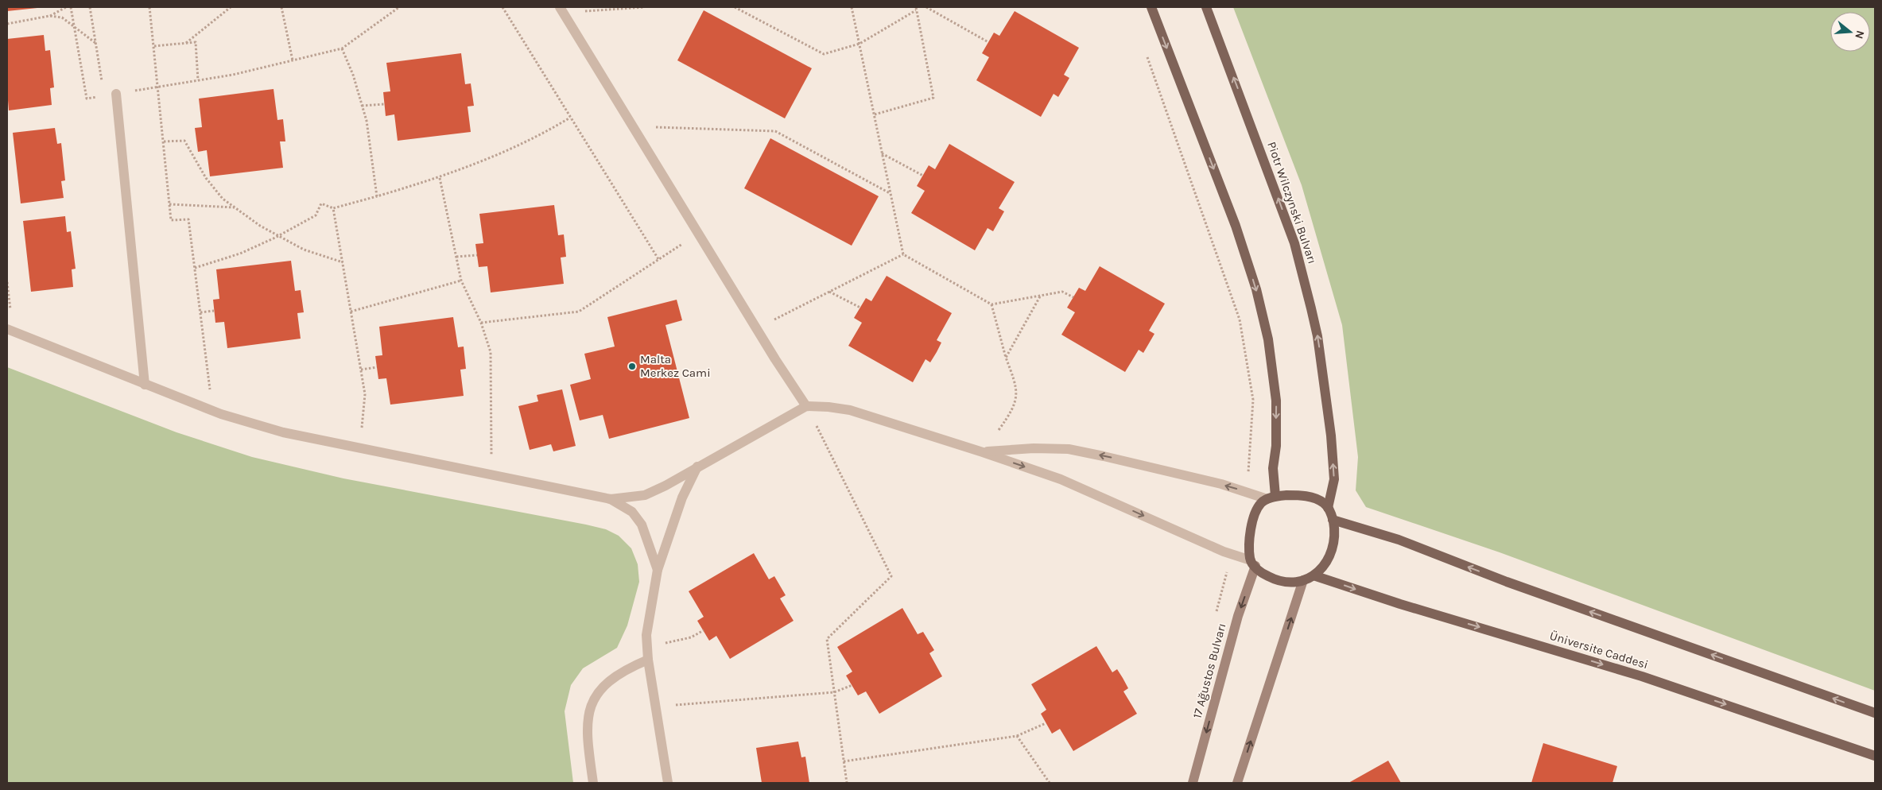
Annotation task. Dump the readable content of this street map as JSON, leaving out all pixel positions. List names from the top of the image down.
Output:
{
  "streets": {
    "main road": ["Piotr Wilczynski Bulvarı", "Üniversite Caddesi", "17 Ağustos Bulvarı"]
  },
  "crossings": [
    ["Piotr Wilczynski Bulvarı", "Üniversite Caddesi"],
    ["Piotr Wilczynski Bulvarı", "17 Ağustos Bulvarı"],
    ["Üniversite Caddesi", "17 Ağustos Bulvarı"]
  ],
  "places": ["Malta Merkez Cami"],
  "north": "right"
}
